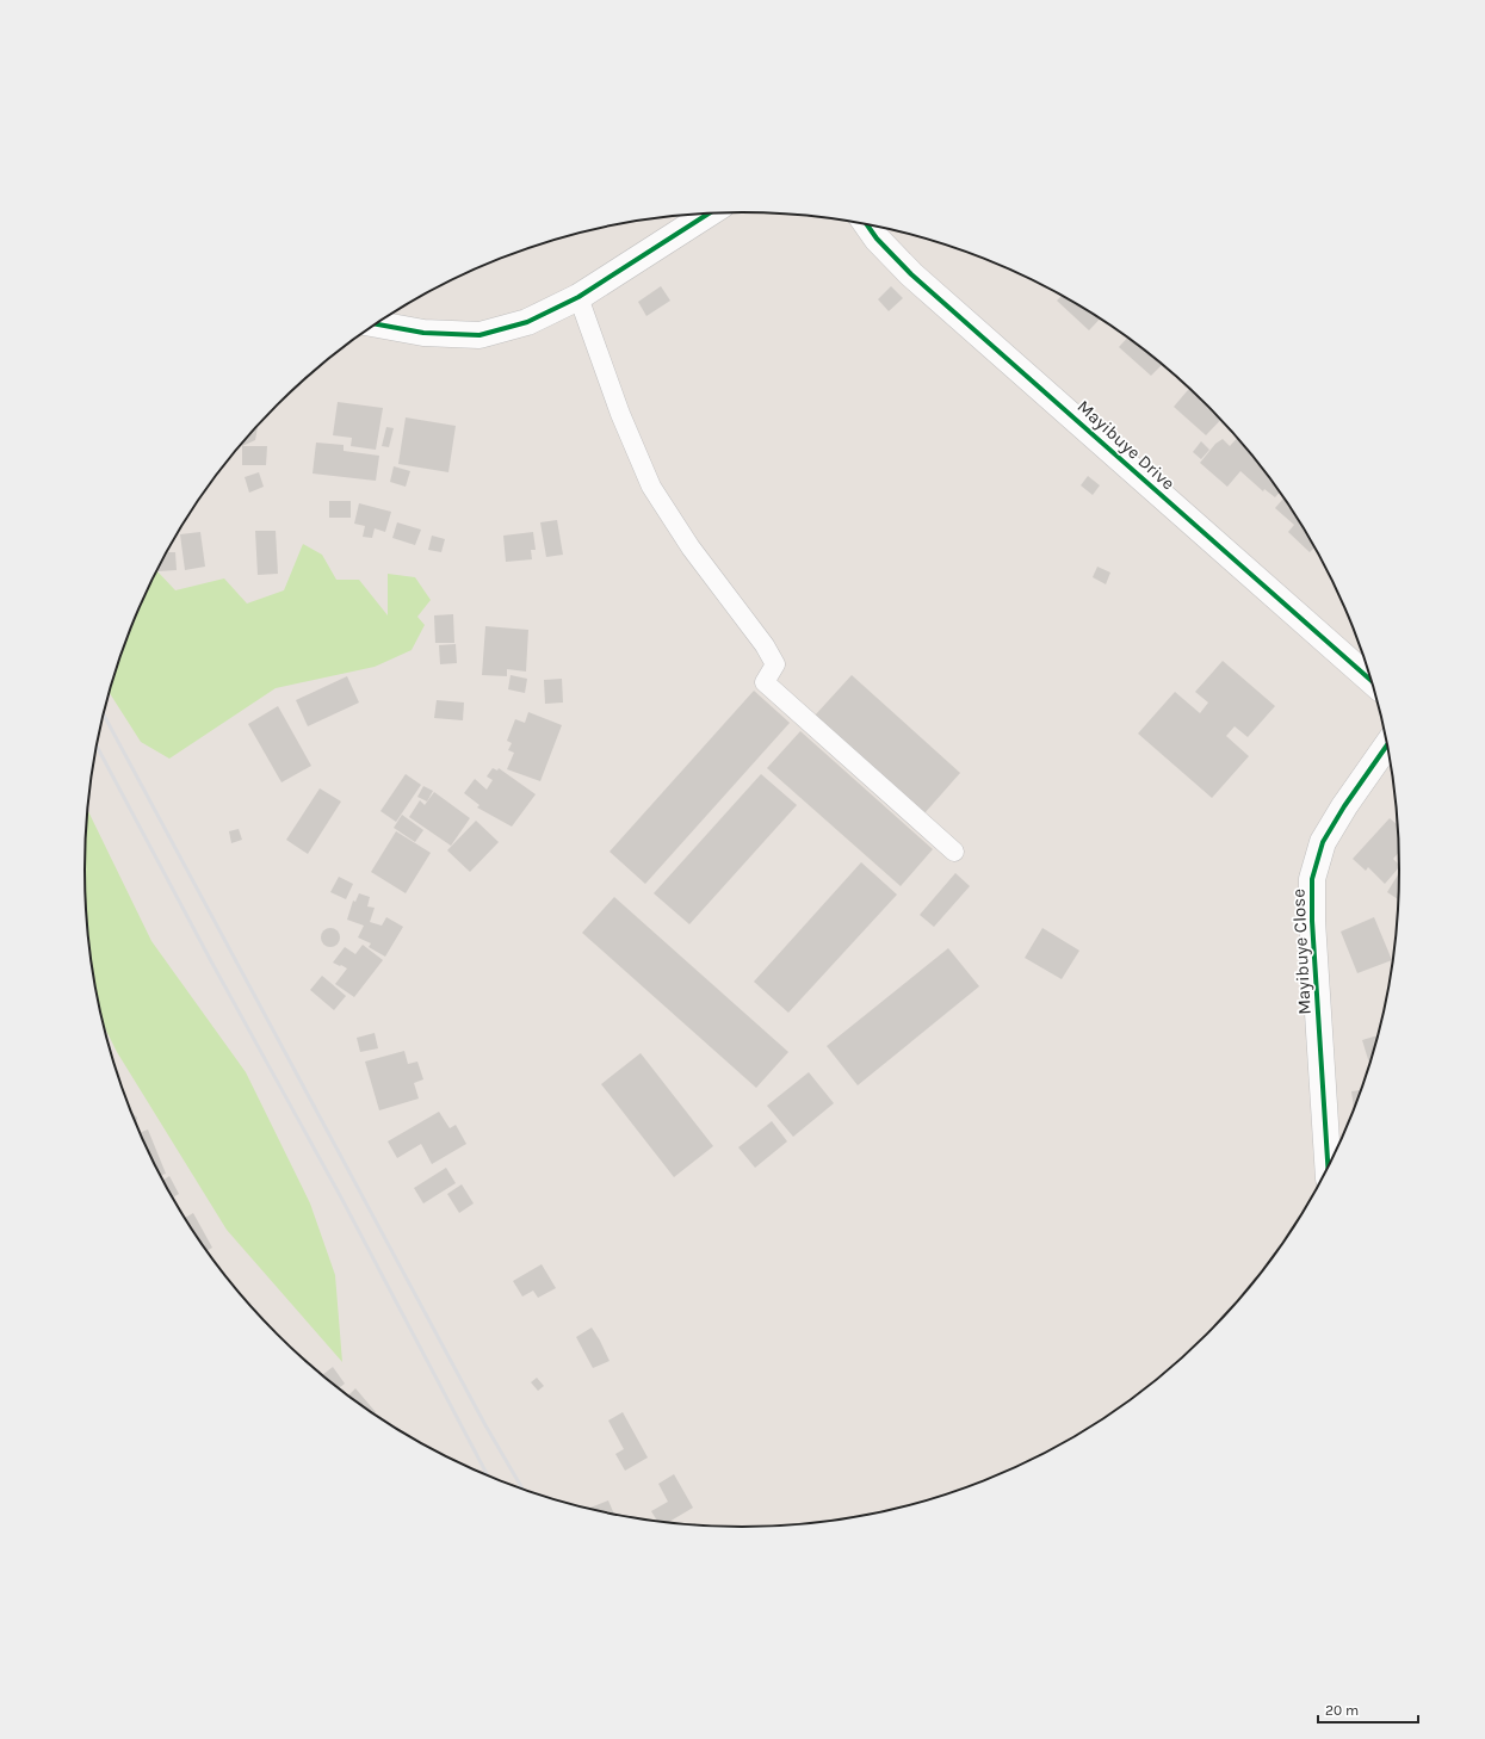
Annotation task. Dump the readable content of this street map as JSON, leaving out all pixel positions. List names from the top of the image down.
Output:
{
  "streets": {
    "street": ["Mayibuye Drive", "Mayibuye Close"]
  },
  "scale_bar": "20 m"
}
